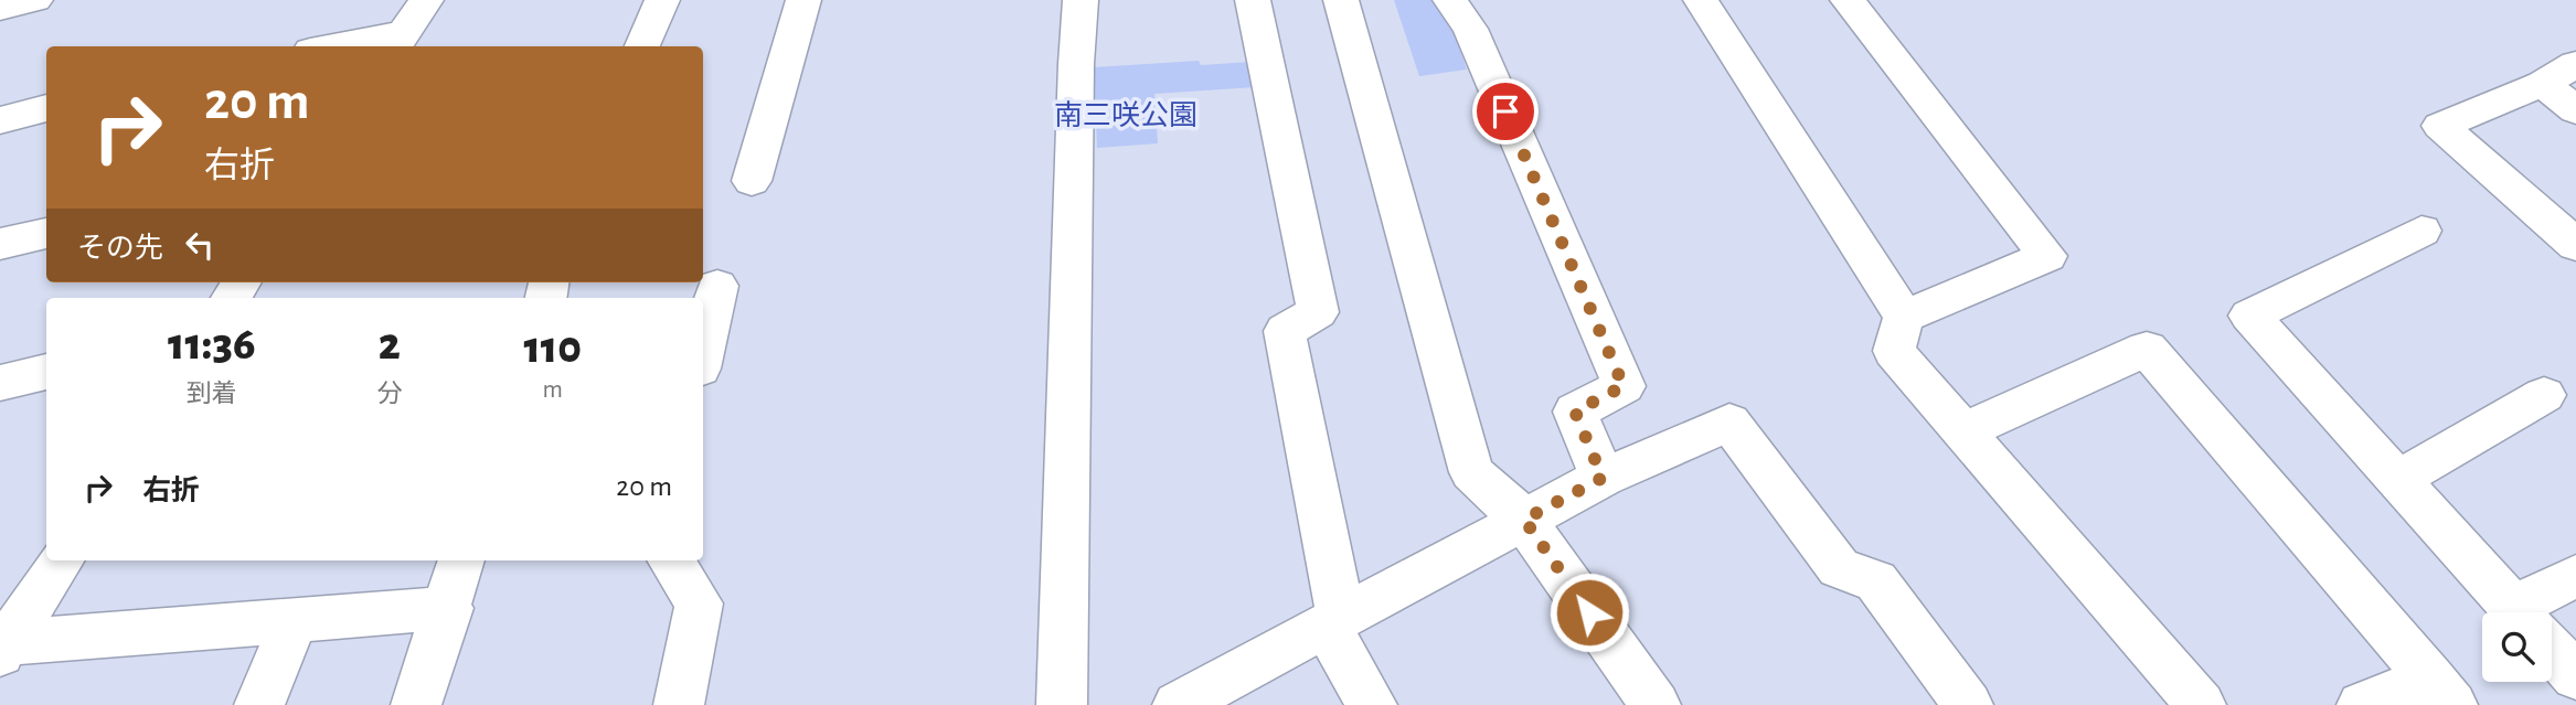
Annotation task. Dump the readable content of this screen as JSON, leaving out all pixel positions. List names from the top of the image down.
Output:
{
  "parks": ["南三咲公園"],
  "page": {
    "turn": ["20 m", "右折"],
    "then": "その先",
    "eta": [
      "11:36",
      "到着",
      "2",
      "分",
      "110",
      "m"
    ],
    "list": [
      {
        "name": "右折",
        "value": "20 m"
      }
    ]
  }
}
